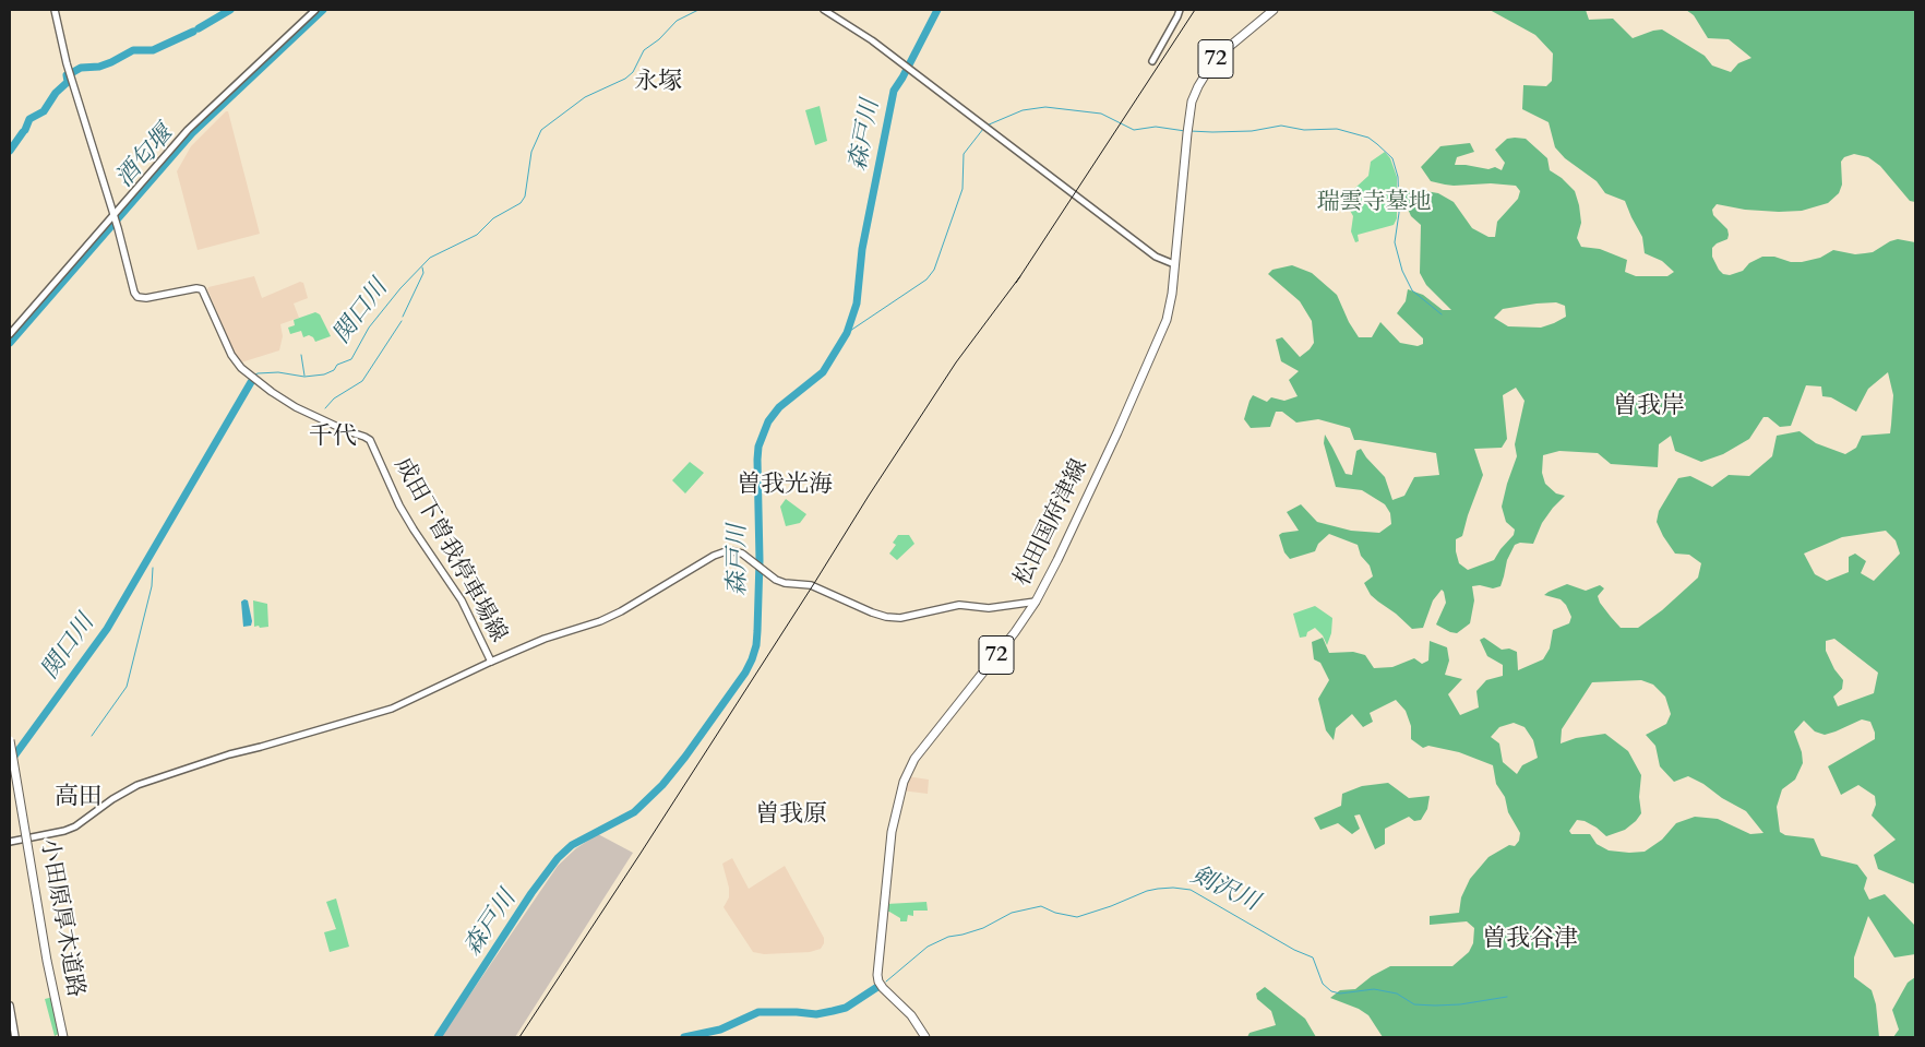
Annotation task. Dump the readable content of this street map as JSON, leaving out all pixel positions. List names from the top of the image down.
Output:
{
  "streets": {
    "main road": [
      "72",
      "松田国府津線",
      "成田下曽我停車場線",
      "小田原厚木道路"
    ]
  },
  "crossings": [
    ["松田国府津線", "成田下曽我停車場線"]
  ],
  "districts": [
    "永塚",
    "曽我岸",
    "千代",
    "曽我光海",
    "高田",
    "曽我原",
    "曽我谷津"
  ],
  "water": [
    "森戸川",
    "酒匂堰",
    "関口川",
    "剣沢川"
  ],
  "parks": ["瑞雲寺墓地"]
}
